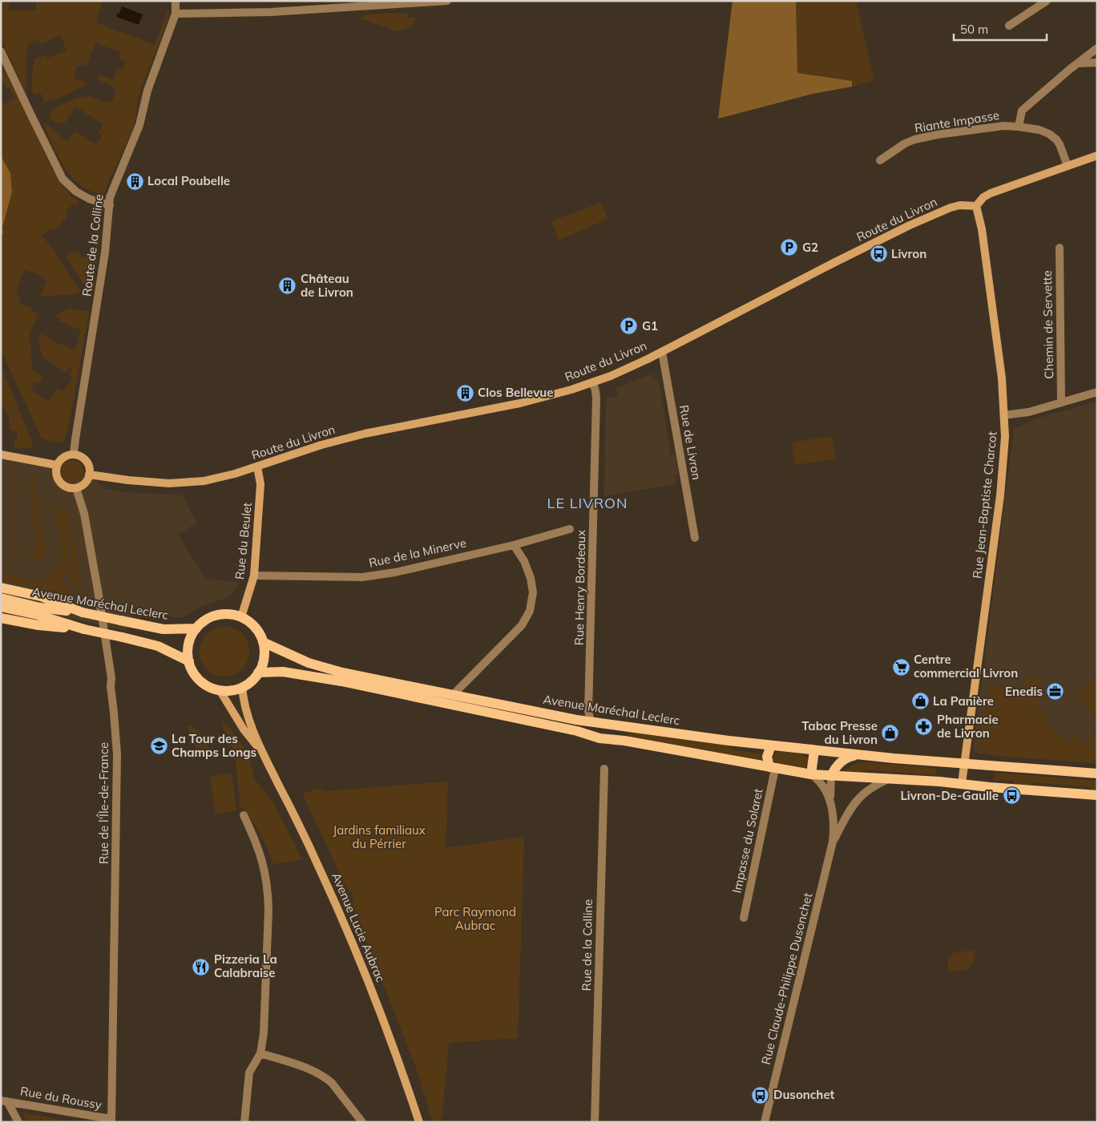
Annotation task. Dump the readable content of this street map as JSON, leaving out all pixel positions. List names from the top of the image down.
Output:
{
  "streets": {
    "main road": ["Avenue Maréchal Leclerc"],
    "street": [
      "Riante Impasse",
      "Route du Livron",
      "Route de la Colline",
      "Chemin de Servette",
      "Rue de Livron",
      "Rue Jean-Baptiste Charcot",
      "Rue du Beulet",
      "Rue de la Minerve",
      "Rue Henry Bordeaux",
      "Rue de l'Île-de-France",
      "Impasse du Solaret",
      "Avenue Lucie Aubrac",
      "Rue de la Colline",
      "Rue Claude-Philippe Dusonchet",
      "Rue du Roussy"
    ]
  },
  "crossings": [
    ["Route du Livron", "Route de la Colline"],
    ["Route du Livron", "Rue de Livron"],
    ["Route du Livron", "Rue Jean-Baptiste Charcot"],
    ["Route du Livron", "Rue du Beulet"],
    ["Route du Livron", "Rue Henry Bordeaux"],
    ["Route du Livron", "Rue de l'Île-de-France"],
    ["Route de la Colline", "Rue de l'Île-de-France"],
    ["Rue Jean-Baptiste Charcot", "Avenue Maréchal Leclerc"],
    ["Rue du Beulet", "Rue de la Minerve"],
    ["Rue du Beulet", "Avenue Maréchal Leclerc"],
    ["Rue du Beulet", "Avenue Lucie Aubrac"],
    ["Rue Henry Bordeaux", "Avenue Maréchal Leclerc"],
    ["Avenue Maréchal Leclerc", "Impasse du Solaret"],
    ["Avenue Maréchal Leclerc", "Avenue Lucie Aubrac"],
    ["Avenue Maréchal Leclerc", "Rue Claude-Philippe Dusonchet"],
    ["Rue de l'Île-de-France", "Rue du Roussy"]
  ],
  "districts": ["LE LIVRON"],
  "parks": ["Jardins familiaux du Pérrier", "Parc Raymond Aubrac"],
  "places": {
    "building": ["Local Poubelle", "Château de Livron", "Clos Bellevue"],
    "parking": ["G2", "G1"],
    "bus stop": ["Livron", "Livron-De-Gaulle", "Dusonchet"],
    "supermarket": ["Centre commercial Livron"],
    "office": ["Enedis"],
    "shop": ["La Panière", "Tabac Presse du Livron"],
    "pharmacy": ["Pharmacie de Livron"],
    "school or university": ["La Tour des Champs Longs"],
    "restaurant": ["Pizzeria La Calabraise"]
  },
  "scale_bar": "50 m"
}
